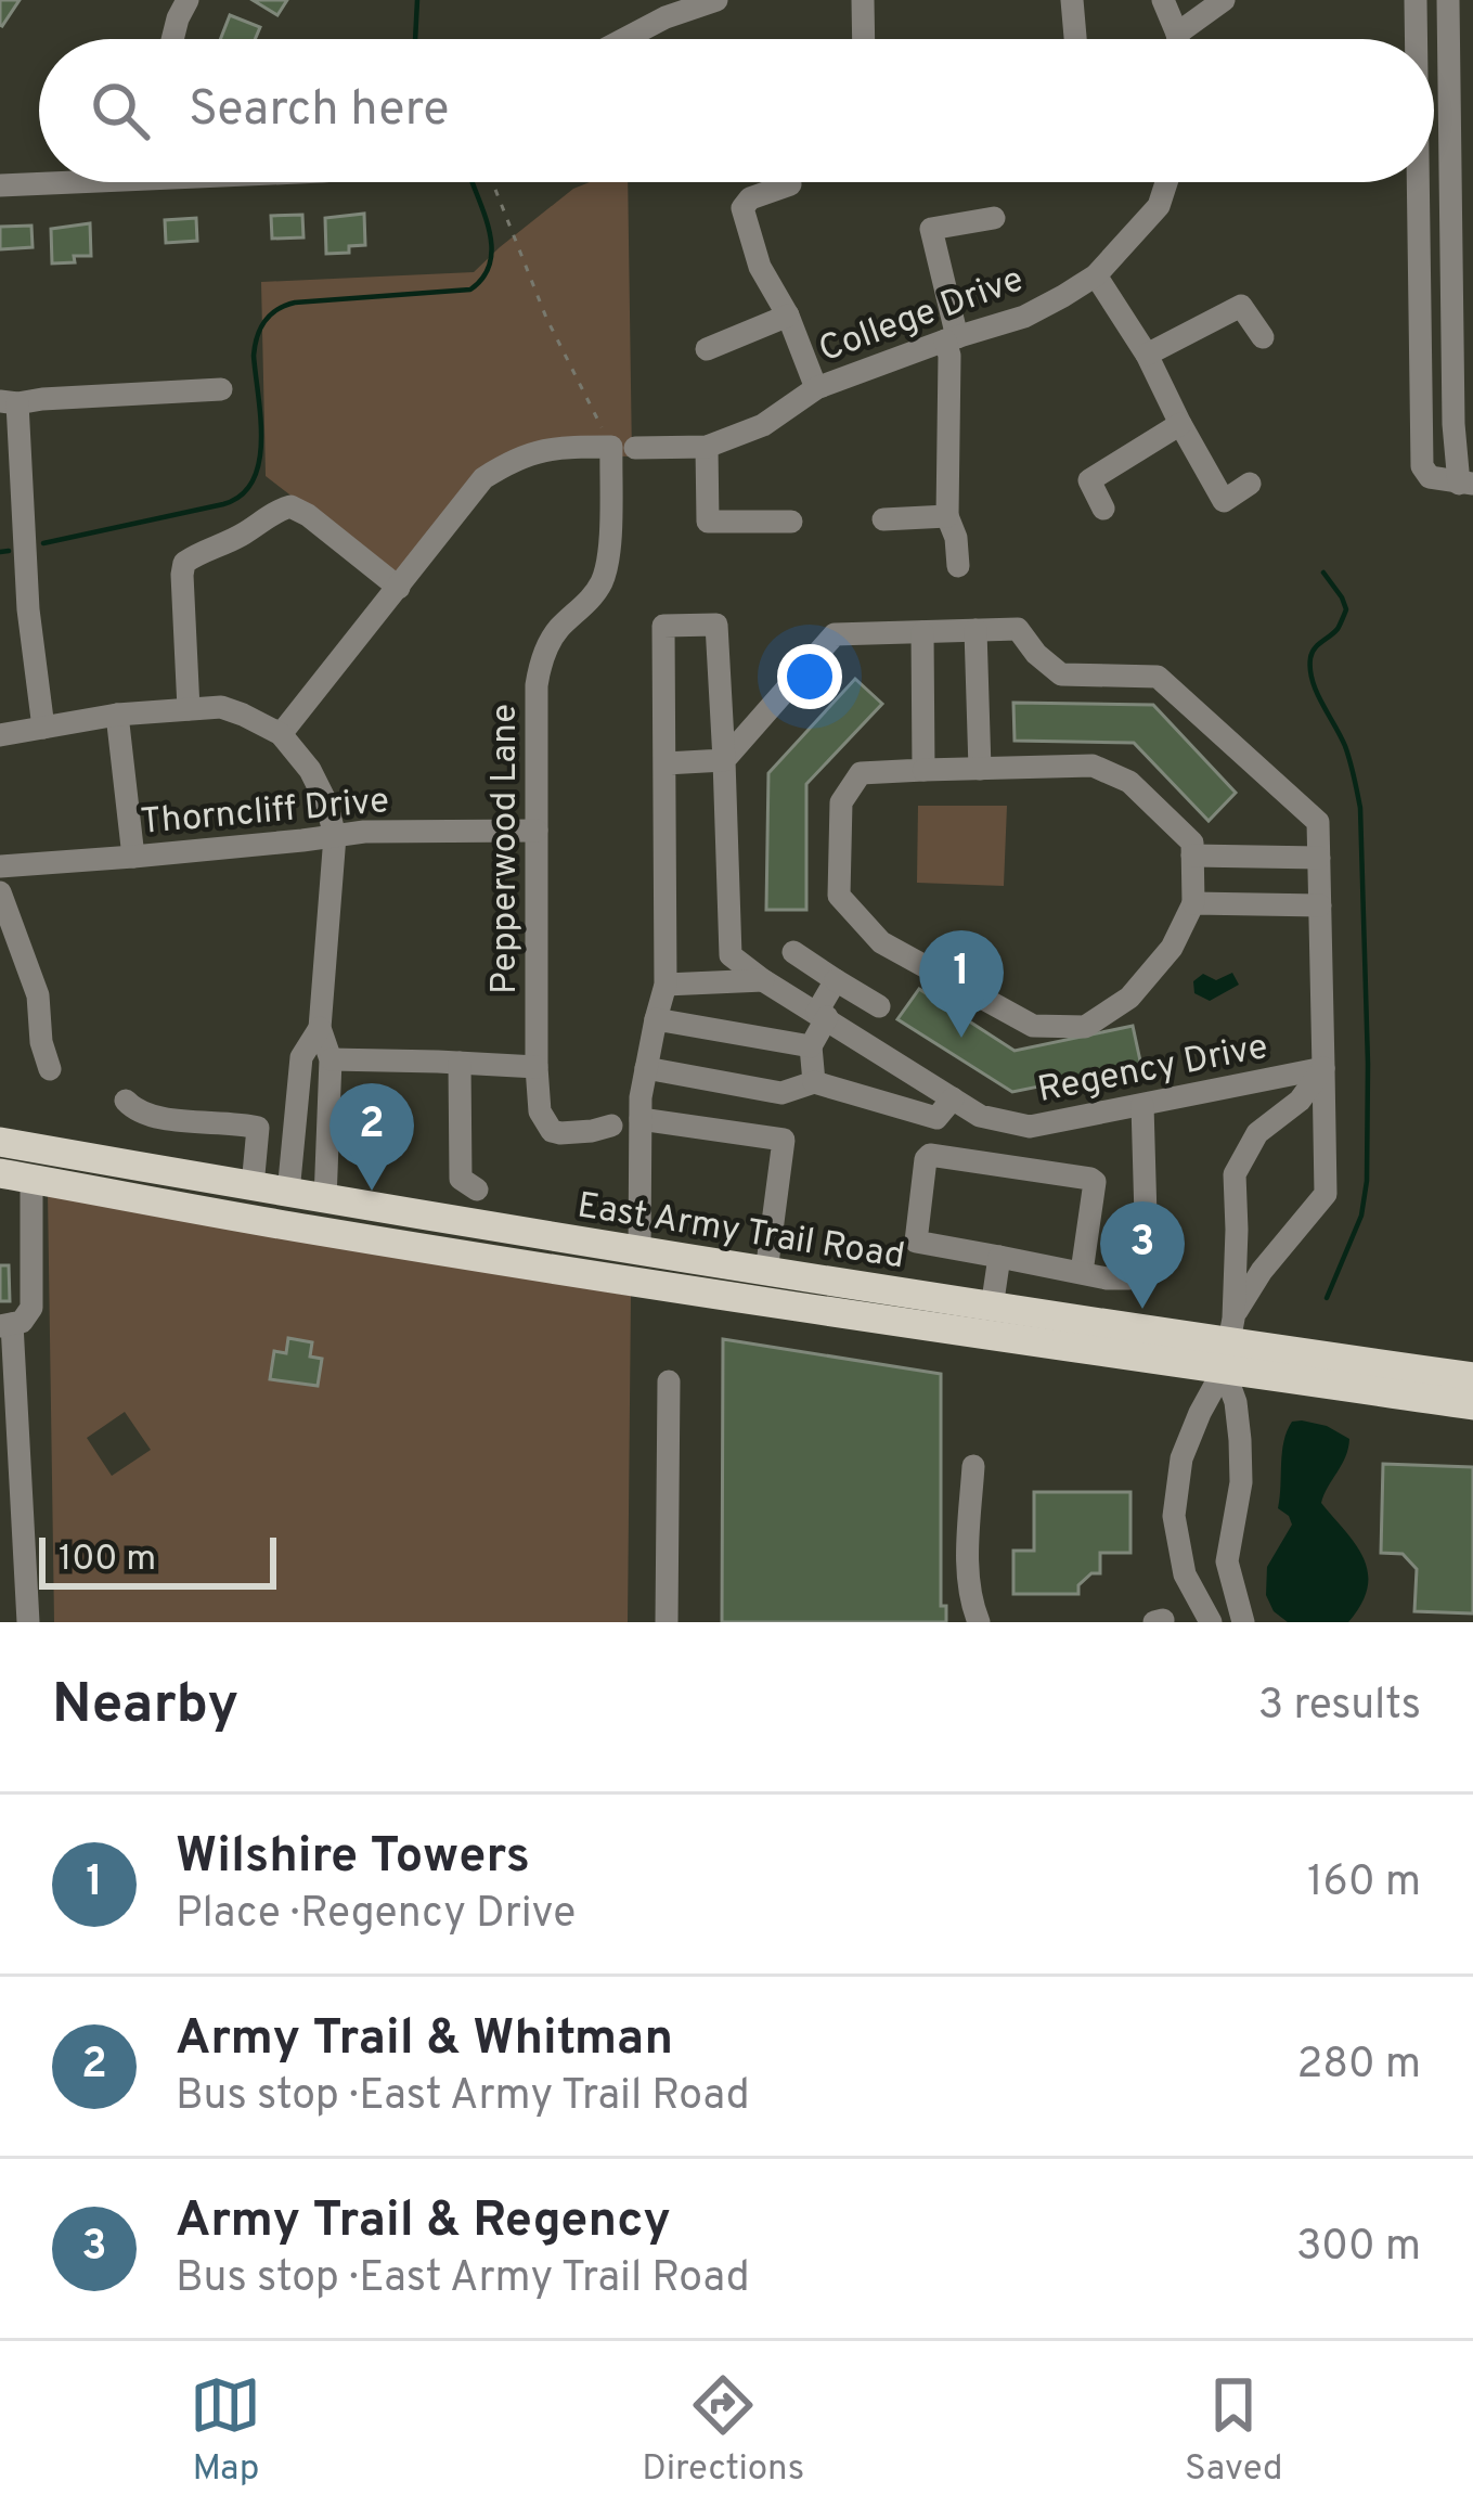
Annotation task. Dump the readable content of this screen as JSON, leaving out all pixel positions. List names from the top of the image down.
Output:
{
  "streets": {
    "main road": ["East Army Trail Road"],
    "street": [
      "College Drive",
      "Thorncliff Drive",
      "Pepperwood Lane",
      "Regency Drive"
    ]
  },
  "crossings": [
    ["College Drive", "Pepperwood Lane"],
    ["Thorncliff Drive", "Pepperwood Lane"],
    ["Regency Drive", "East Army Trail Road"]
  ],
  "scale_bar": "100 m",
  "page": {
    "search": "Search here",
    "pins": ["1", "2", "3"],
    "scale": "100 m",
    "heading": ["Nearby", "3 results"],
    "list": [
      {
        "mark": "1",
        "name": "Wilshire Towers",
        "note": "Place · Regency Drive",
        "value": "160 m"
      },
      {
        "mark": "2",
        "name": "Army Trail & Whitman",
        "note": "Bus stop · East Army Trail Road",
        "value": "280 m"
      },
      {
        "mark": "3",
        "name": "Army Trail & Regency",
        "note": "Bus stop · East Army Trail Road",
        "value": "300 m"
      }
    ],
    "nav": ["Map", "Directions", "Saved"]
  }
}
